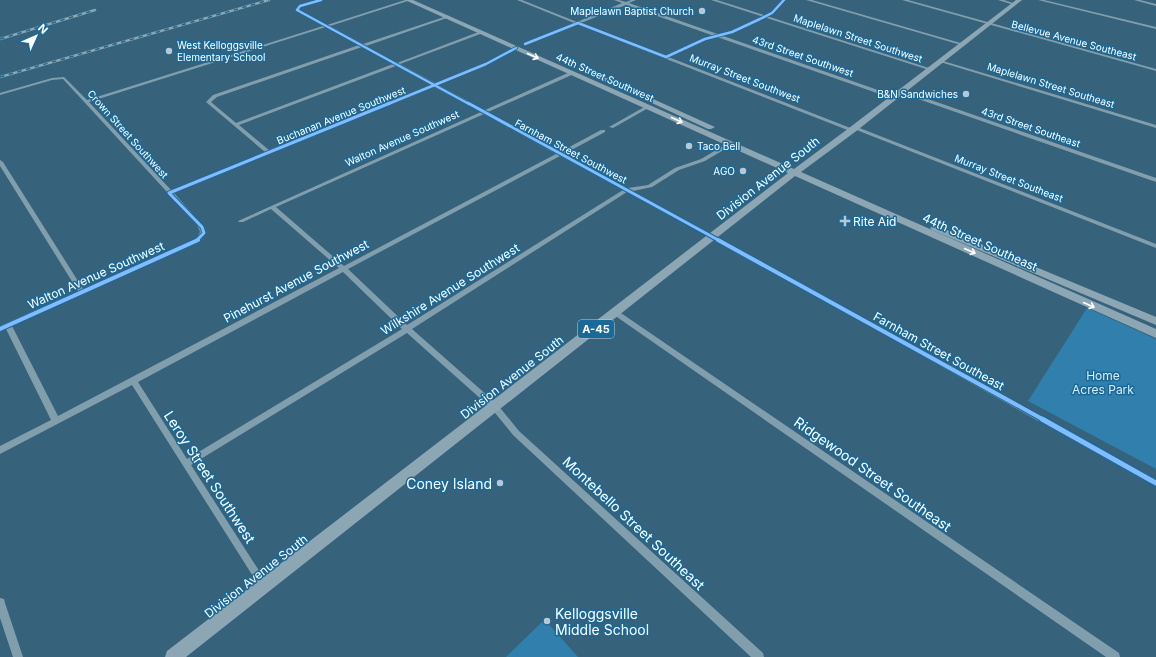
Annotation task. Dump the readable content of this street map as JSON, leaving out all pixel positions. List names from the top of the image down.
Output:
{
  "streets": {
    "main road": [
      "44th Street Southwest",
      "Division Avenue South",
      "44th Street Southeast",
      "A-45"
    ],
    "street": [
      "Maplelawn Street Southwest",
      "Bellevue Avenue Southeast",
      "43rd Street Southwest",
      "Murray Street Southwest",
      "Maplelawn Street Southeast",
      "Buchanan Avenue Southwest",
      "43rd Street Southeast",
      "Crown Street Southwest",
      "Walton Avenue Southwest",
      "Farnham Street Southwest",
      "Murray Street Southeast",
      "Pinehurst Avenue Southwest",
      "Wilkshire Avenue Southwest",
      "Farnham Street Southeast",
      "Ridgewood Street Southeast",
      "Leroy Street Southwest",
      "Montebello Street Southeast"
    ]
  },
  "crossings": [
    ["Maplelawn Street Southwest", "Division Avenue South"],
    ["Bellevue Avenue Southeast", "Division Avenue South"],
    ["43rd Street Southwest", "43rd Street Southeast"],
    ["43rd Street Southwest", "Division Avenue South"],
    ["44th Street Southwest", "Buchanan Avenue Southwest"],
    ["44th Street Southwest", "Walton Avenue Southwest"],
    ["44th Street Southwest", "Division Avenue South"],
    ["44th Street Southwest", "44th Street Southeast"],
    ["44th Street Southwest", "Wilkshire Avenue Southwest"],
    ["Murray Street Southwest", "Division Avenue South"],
    ["Murray Street Southwest", "Murray Street Southeast"],
    ["Maplelawn Street Southeast", "Division Avenue South"],
    ["Buchanan Avenue Southwest", "Crown Street Southwest"],
    ["Buchanan Avenue Southwest", "Farnham Street Southwest"],
    ["43rd Street Southeast", "Division Avenue South"],
    ["Crown Street Southwest", "Walton Avenue Southwest"],
    ["Walton Avenue Southwest", "Farnham Street Southwest"],
    ["Walton Avenue Southwest", "Montebello Street Southeast"],
    ["Farnham Street Southwest", "Division Avenue South"],
    ["Farnham Street Southwest", "Pinehurst Avenue Southwest"],
    ["Farnham Street Southwest", "Wilkshire Avenue Southwest"],
    ["Farnham Street Southwest", "Farnham Street Southeast"],
    ["Division Avenue South", "Murray Street Southeast"],
    ["Division Avenue South", "44th Street Southeast"],
    ["Division Avenue South", "Farnham Street Southeast"],
    ["Division Avenue South", "Ridgewood Street Southeast"],
    ["Division Avenue South", "Leroy Street Southwest"],
    ["Division Avenue South", "Montebello Street Southeast"],
    ["Pinehurst Avenue Southwest", "Leroy Street Southwest"],
    ["Pinehurst Avenue Southwest", "Montebello Street Southeast"],
    ["Wilkshire Avenue Southwest", "Leroy Street Southwest"],
    ["Wilkshire Avenue Southwest", "Montebello Street Southeast"]
  ],
  "parks": ["Home Acres Park"],
  "places": {
    "other": [
      "Maplelawn Baptist Church",
      "West Kelloggsville Elementary School",
      "B&N Sandwiches",
      "Taco Bell",
      "AGO",
      "Coney Island",
      "Kelloggsville Middle School"
    ],
    "health": ["Rite Aid"]
  },
  "north": "top right"
}
